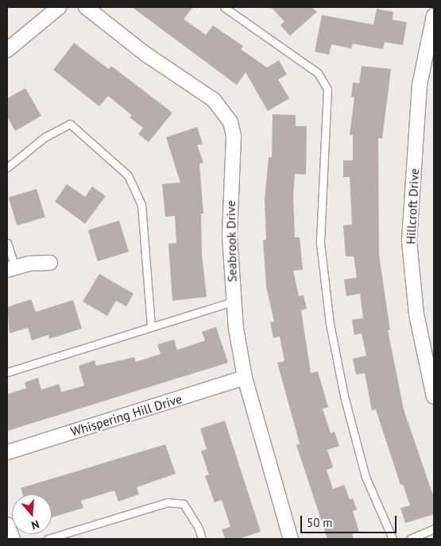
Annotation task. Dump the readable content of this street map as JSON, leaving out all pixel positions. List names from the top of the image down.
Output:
{
  "streets": {
    "street": ["Hillcroft Drive", "Seabrook Drive", "Whispering Hill Drive"]
  },
  "crossings": [
    ["Seabrook Drive", "Whispering Hill Drive"]
  ],
  "scale_bar": "50 m",
  "north": "bottom"
}
